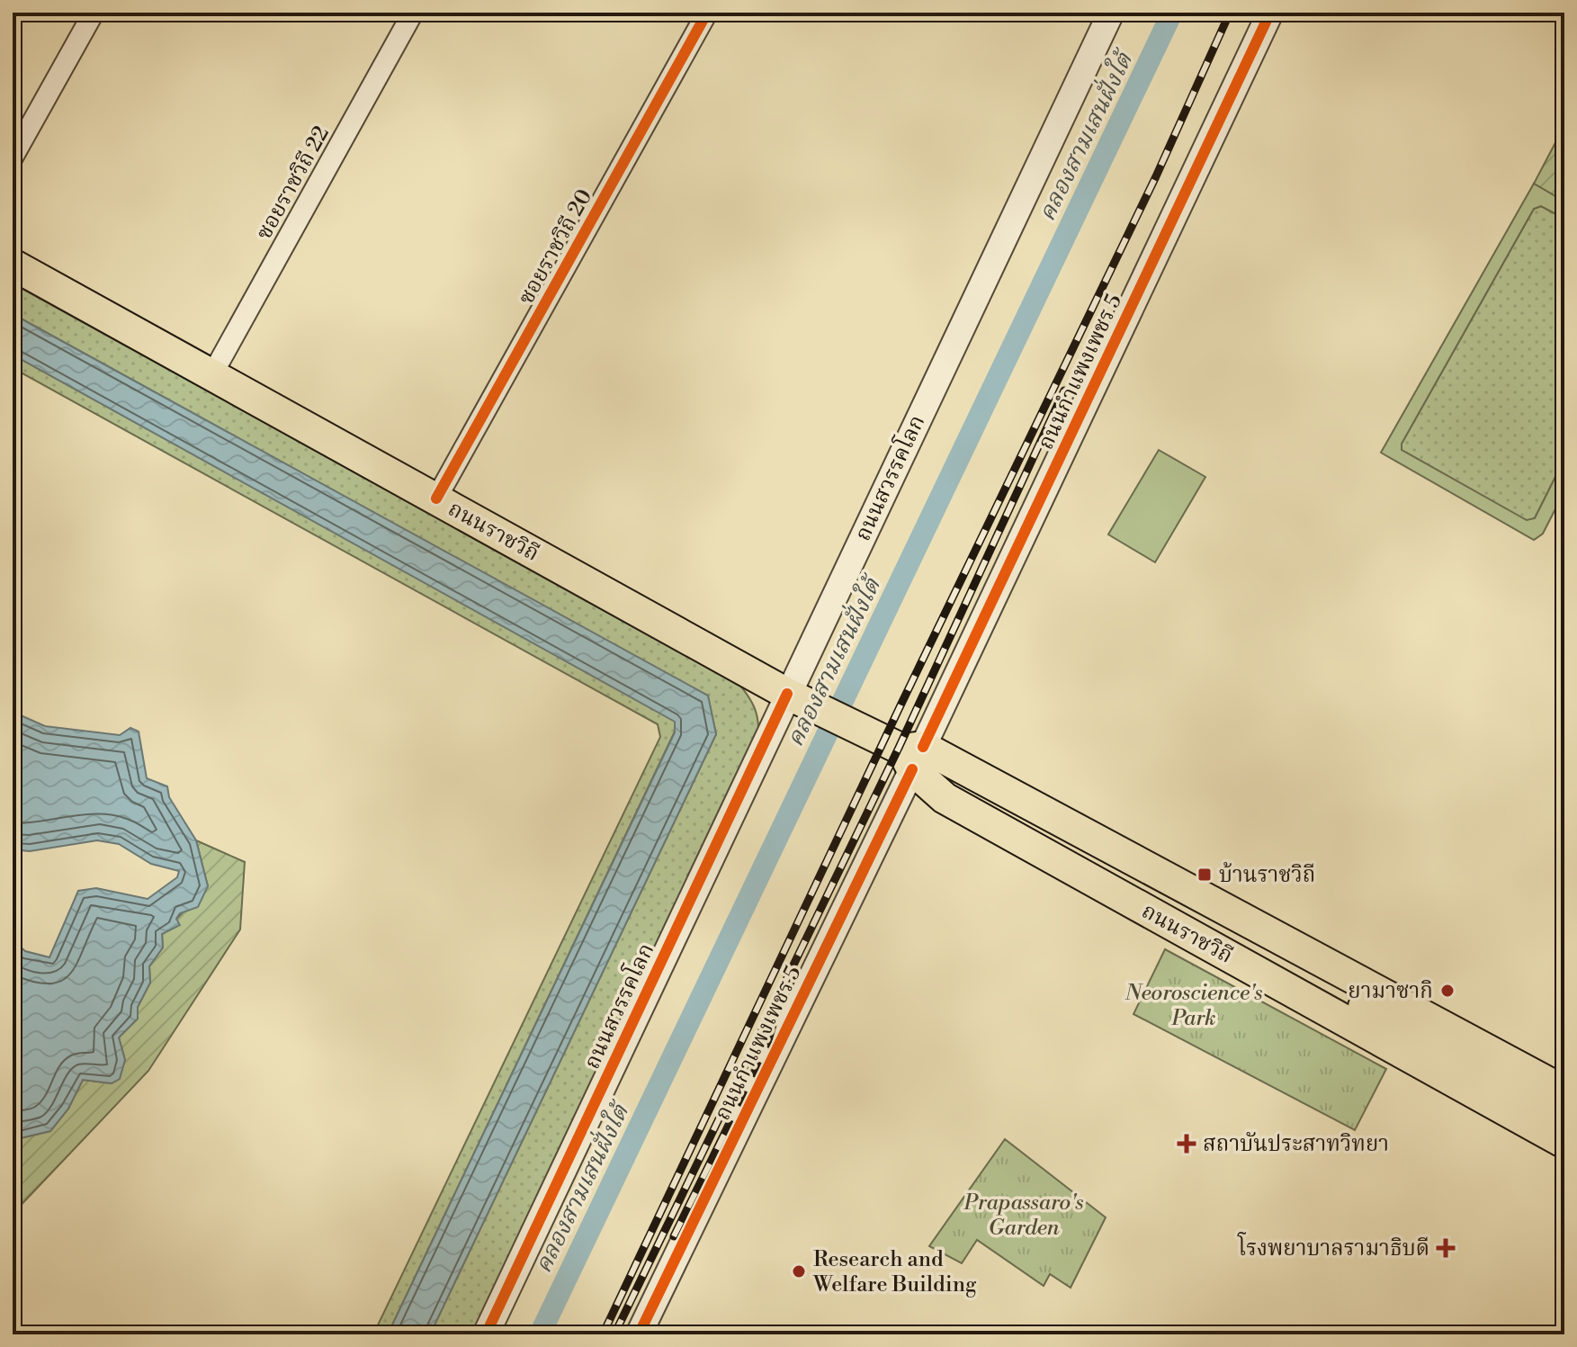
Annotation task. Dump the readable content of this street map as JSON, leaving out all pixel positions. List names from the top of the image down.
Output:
{
  "streets": {
    "main road": ["ถนนราชวิถี"],
    "street": [
      "ซอยราชวิถี 22",
      "ซอยราชวิถี 20",
      "ถนนกำแพงเพชร 5",
      "ถนนสวรรคโลก"
    ]
  },
  "crossings": [
    ["ซอยราชวิถี 22", "ถนนราชวิถี"],
    ["ซอยราชวิถี 20", "ถนนราชวิถี"],
    ["ถนนกำแพงเพชร 5", "ถนนราชวิถี"],
    ["ถนนสวรรคโลก", "ถนนราชวิถี"]
  ],
  "water": ["คลองสามเสนฝั่งใต้"],
  "parks": ["Neoroscience's Park", "Prapassaro's Garden"],
  "places": {
    "transit": ["บ้านราชวิถี"],
    "other": ["ยามาซากิ", "Research and Welfare Building"],
    "health": ["สถาบันประสาทวิทยา", "โรงพยาบาลรามาธิบดี"]
  }
}
